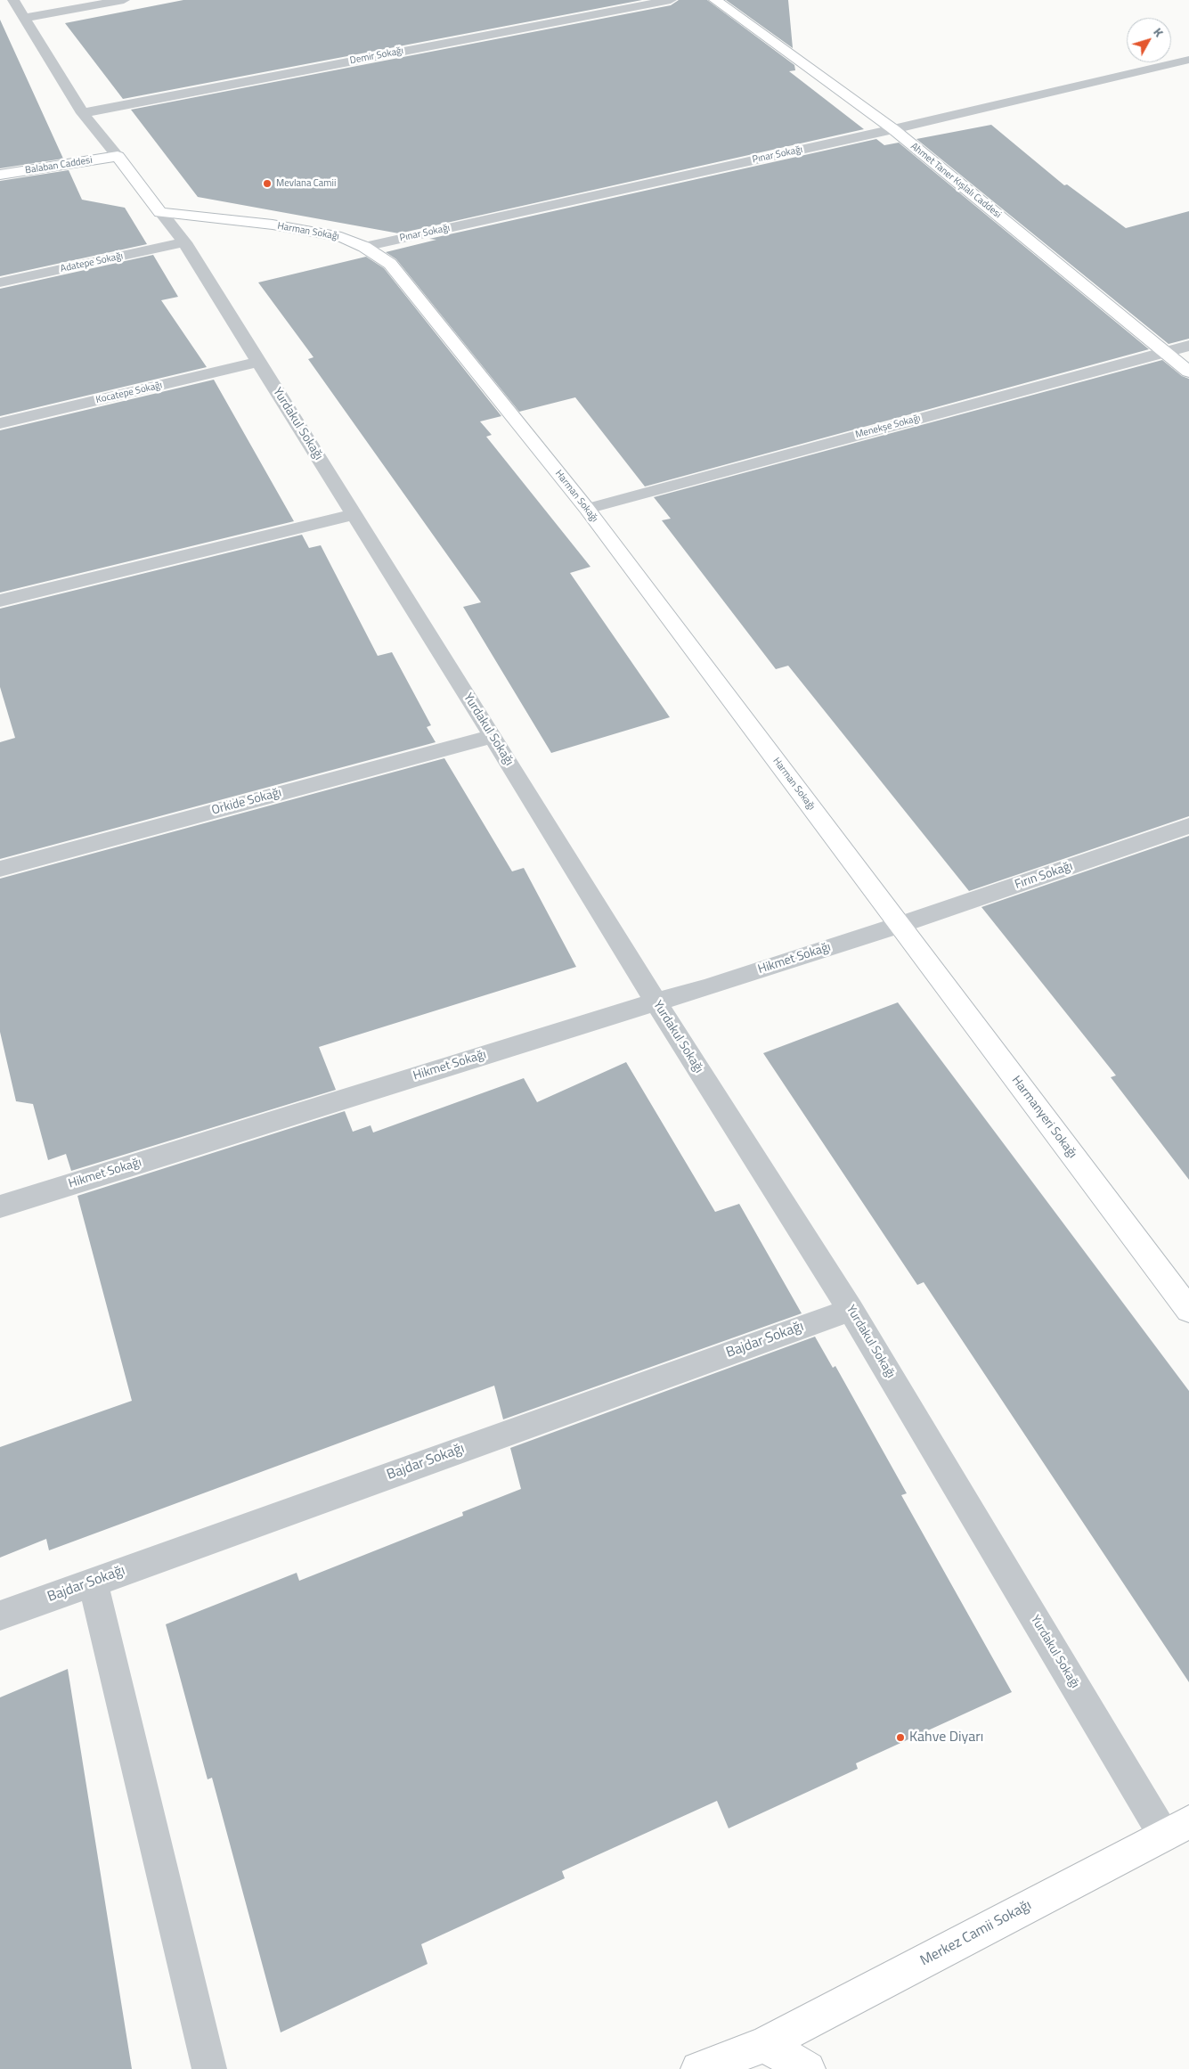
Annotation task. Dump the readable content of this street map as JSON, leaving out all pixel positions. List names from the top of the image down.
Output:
{
  "streets": {
    "street": [
      "Demir Sokağı",
      "Pınar Sokağı",
      "Balaban Caddesi",
      "Ahmet Taner Kışlalı Caddesi",
      "Harman Sokağı",
      "Adatepe Sokağı",
      "Kocatepe Sokağı",
      "Yurdakul Sokağı",
      "Menekşe Sokağı",
      "Orkide Sokağı",
      "Fırın Sokağı",
      "Hikmet Sokağı",
      "Harmanyeri Sokağı",
      "Bajdar Sokağı",
      "Merkez Camii Sokağı"
    ]
  },
  "crossings": [
    ["Pınar Sokağı", "Ahmet Taner Kışlalı Caddesi"],
    ["Pınar Sokağı", "Harman Sokağı"],
    ["Ahmet Taner Kışlalı Caddesi", "Menekşe Sokağı"],
    ["Harman Sokağı", "Menekşe Sokağı"],
    ["Harman Sokağı", "Fırın Sokağı"],
    ["Harman Sokağı", "Hikmet Sokağı"],
    ["Harman Sokağı", "Harmanyeri Sokağı"],
    ["Adatepe Sokağı", "Yurdakul Sokağı"],
    ["Kocatepe Sokağı", "Yurdakul Sokağı"],
    ["Yurdakul Sokağı", "Orkide Sokağı"],
    ["Yurdakul Sokağı", "Hikmet Sokağı"],
    ["Yurdakul Sokağı", "Bajdar Sokağı"],
    ["Yurdakul Sokağı", "Merkez Camii Sokağı"],
    ["Fırın Sokağı", "Hikmet Sokağı"],
    ["Fırın Sokağı", "Harmanyeri Sokağı"],
    ["Hikmet Sokağı", "Harmanyeri Sokağı"]
  ],
  "places": ["Mevlana Camii", "Kahve Diyarı"],
  "north": "top right"
}
